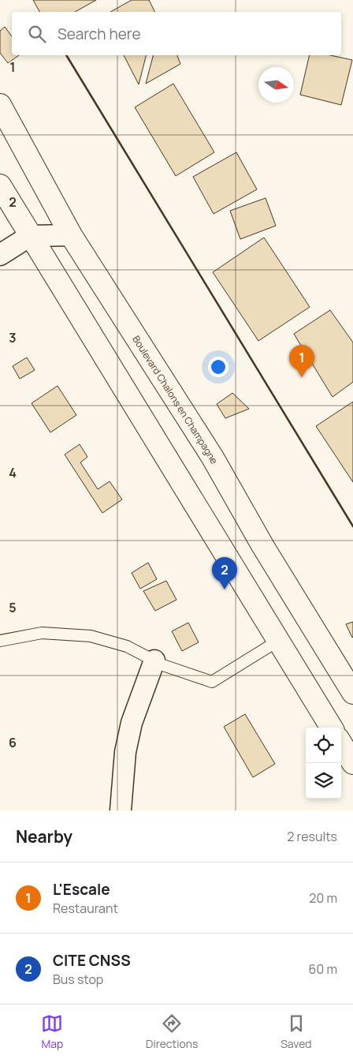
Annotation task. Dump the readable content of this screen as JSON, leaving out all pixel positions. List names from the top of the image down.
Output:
{
  "streets": {
    "main road": ["Boulevard Chalons en Champagne"]
  },
  "north": "right",
  "page": {
    "search": "Search here",
    "pins": ["1", "2"],
    "heading": ["Nearby", "2 results"],
    "list": [
      {
        "mark": "1",
        "name": "L'Escale",
        "note": "Restaurant",
        "value": "20 m"
      },
      {
        "mark": "2",
        "name": "CITE CNSS",
        "note": "Bus stop",
        "value": "60 m"
      }
    ],
    "nav": ["Map", "Directions", "Saved"]
  },
  "grid": {
    "rows": [
      "1",
      "2",
      "3",
      "4",
      "5",
      "6"
    ]
  }
}
